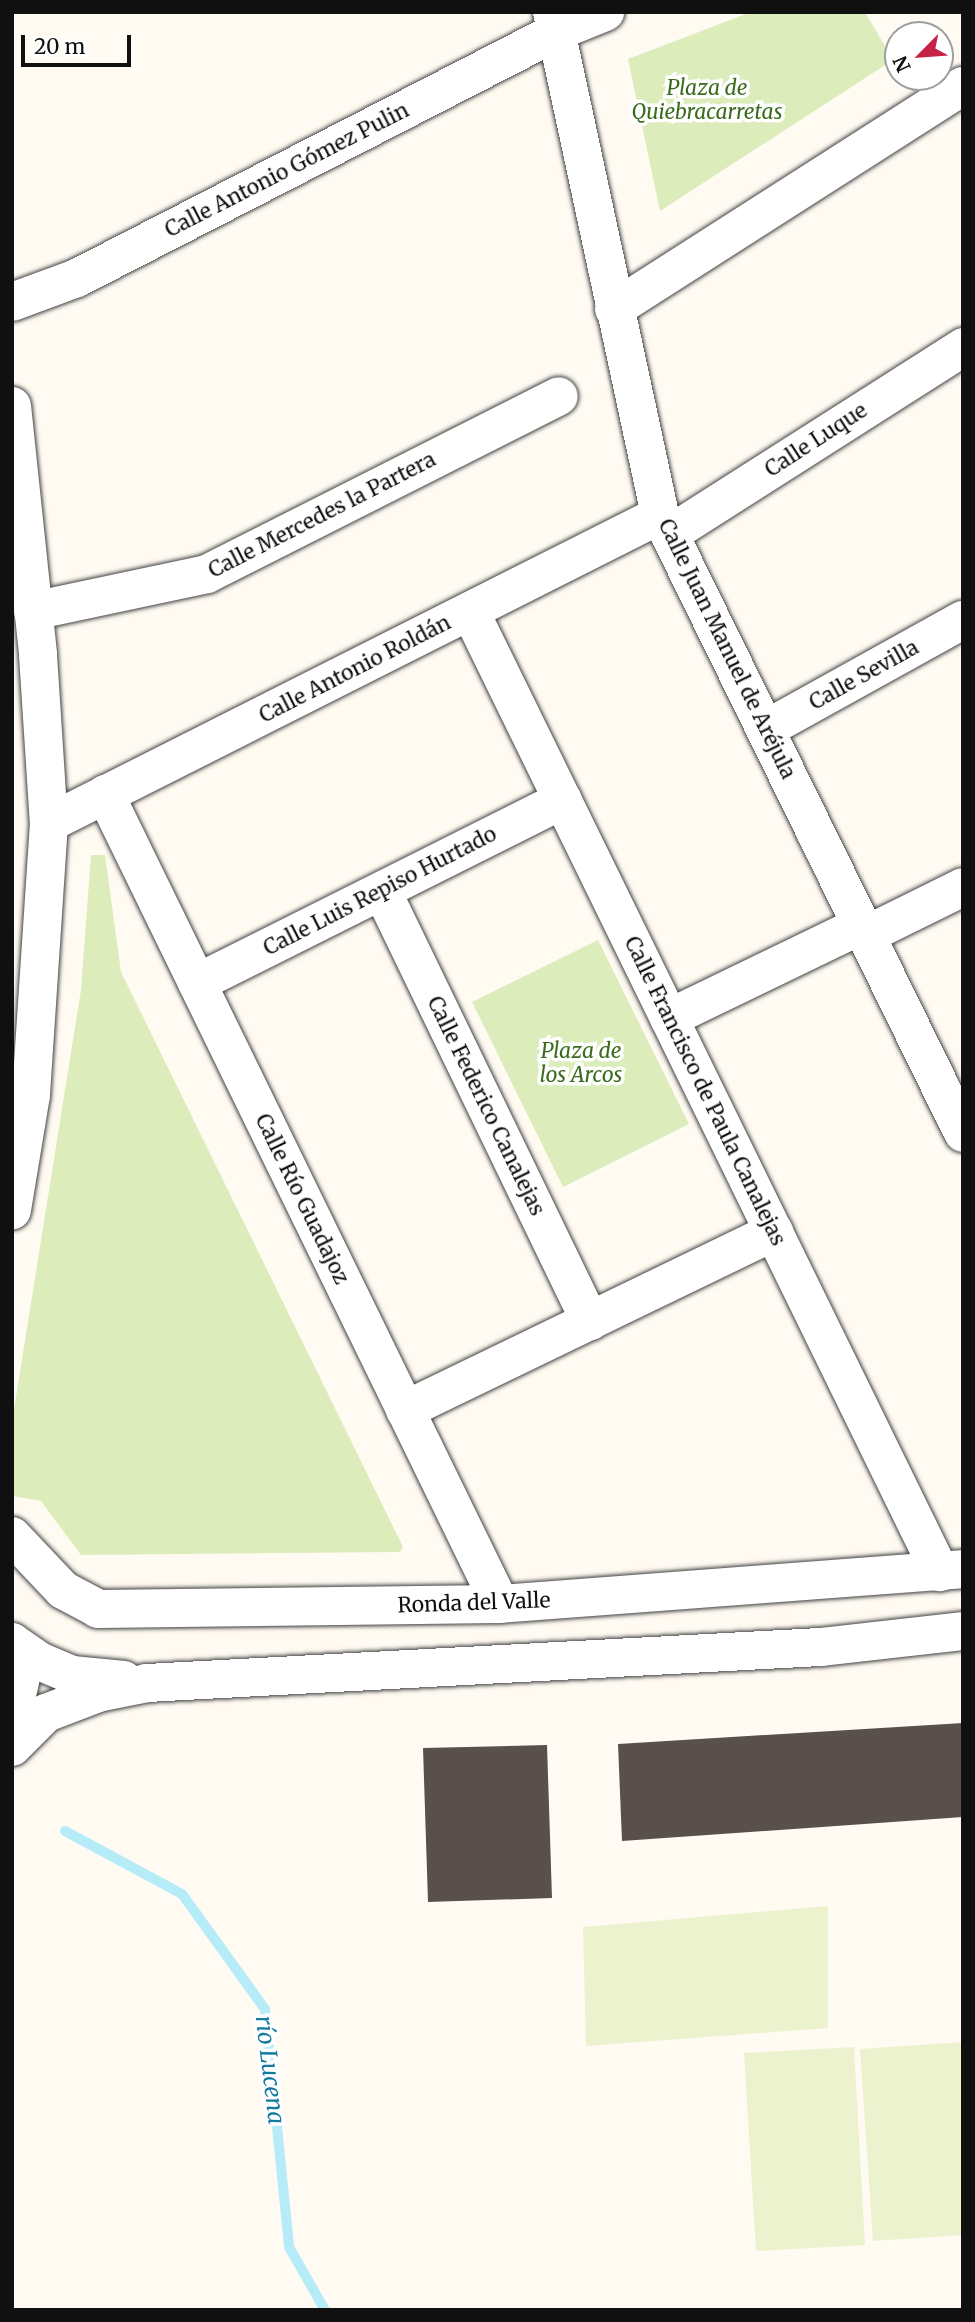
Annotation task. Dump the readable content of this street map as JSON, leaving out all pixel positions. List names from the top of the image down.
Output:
{
  "streets": {
    "street": [
      "Calle Antonio Gómez Pulin",
      "Calle Luque",
      "Calle Mercedes la Partera",
      "Calle Juan Manuel de Aréjula",
      "Calle Antonio Roldán",
      "Calle Sevilla",
      "Calle Luis Repiso Hurtado",
      "Calle Francisco de Paula Canalejas",
      "Calle Federico Canalejas",
      "Calle Río Guadajoz",
      "Ronda del Valle"
    ]
  },
  "crossings": [
    ["Calle Antonio Gómez Pulin", "Calle Juan Manuel de Aréjula"],
    ["Calle Luque", "Calle Juan Manuel de Aréjula"],
    ["Calle Luque", "Calle Antonio Roldán"],
    ["Calle Juan Manuel de Aréjula", "Calle Antonio Roldán"],
    ["Calle Juan Manuel de Aréjula", "Calle Sevilla"],
    ["Calle Antonio Roldán", "Calle Francisco de Paula Canalejas"],
    ["Calle Antonio Roldán", "Calle Río Guadajoz"],
    ["Calle Luis Repiso Hurtado", "Calle Francisco de Paula Canalejas"],
    ["Calle Luis Repiso Hurtado", "Calle Federico Canalejas"],
    ["Calle Luis Repiso Hurtado", "Calle Río Guadajoz"],
    ["Calle Francisco de Paula Canalejas", "Ronda del Valle"],
    ["Calle Río Guadajoz", "Ronda del Valle"]
  ],
  "water": ["río Lucena"],
  "parks": ["Plaza de Quiebracarretas", "Plaza de los Arcos"],
  "scale_bar": "20 m",
  "north": "bottom left"
}
